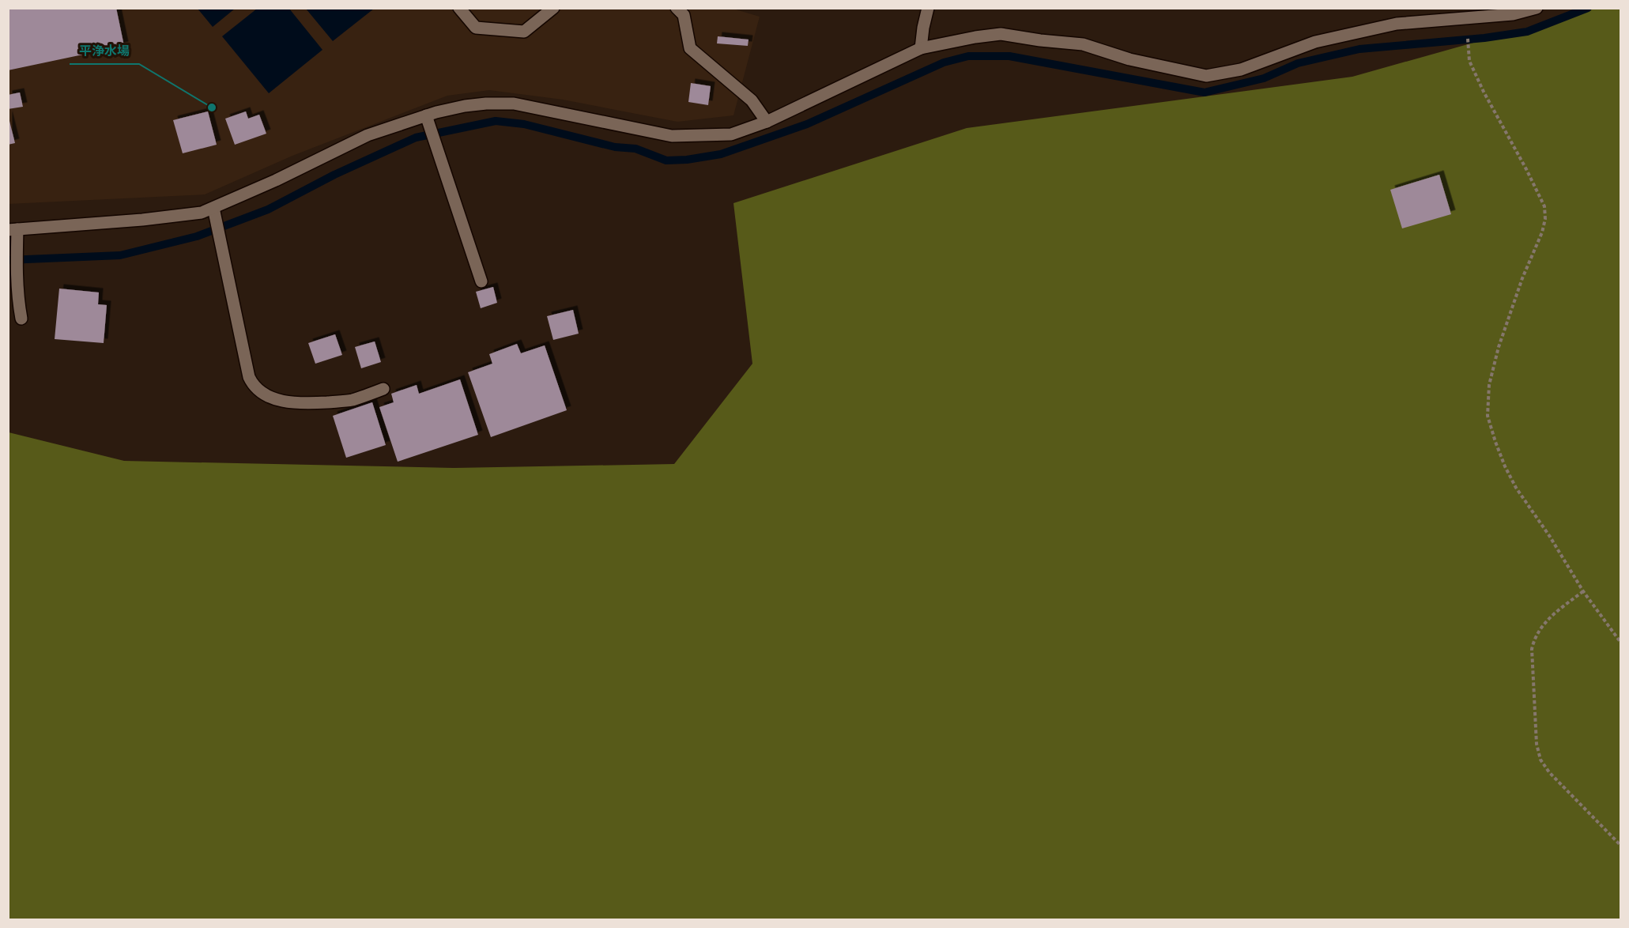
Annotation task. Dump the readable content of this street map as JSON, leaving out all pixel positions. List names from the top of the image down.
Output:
{
  "places": ["平浄水場"]
}
